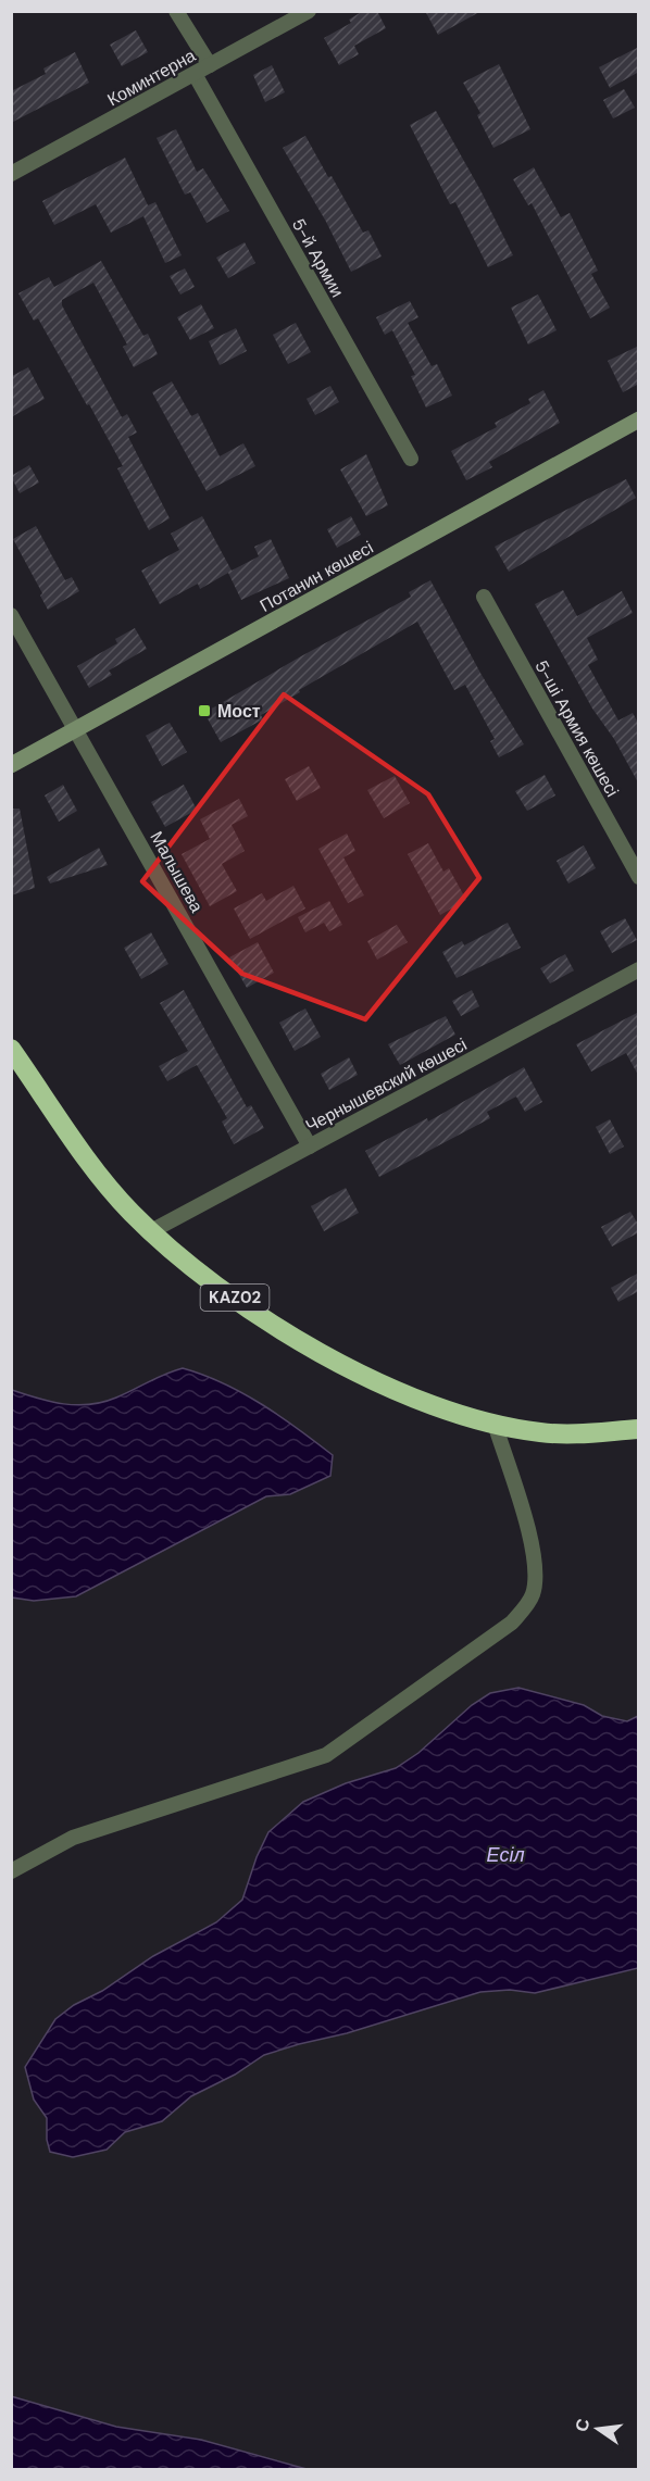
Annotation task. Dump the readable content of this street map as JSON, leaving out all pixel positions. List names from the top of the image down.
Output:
{
  "streets": {
    "highway": ["KAZ02"],
    "main road": ["Потанин көшесі"],
    "street": [
      "Коминтерна",
      "5-й Армии",
      "5-ші Армия көшесі",
      "Малышева",
      "Чернышевский көшесі"
    ]
  },
  "crossings": [
    ["Коминтерна", "5-й Армии"],
    ["Потанин көшесі", "Малышева"],
    ["Малышева", "Чернышевский көшесі"],
    ["Чернышевский көшесі", "KAZ02"]
  ],
  "water": ["Есіл"],
  "places": {
    "transit": ["Мост"]
  },
  "north": "left"
}
